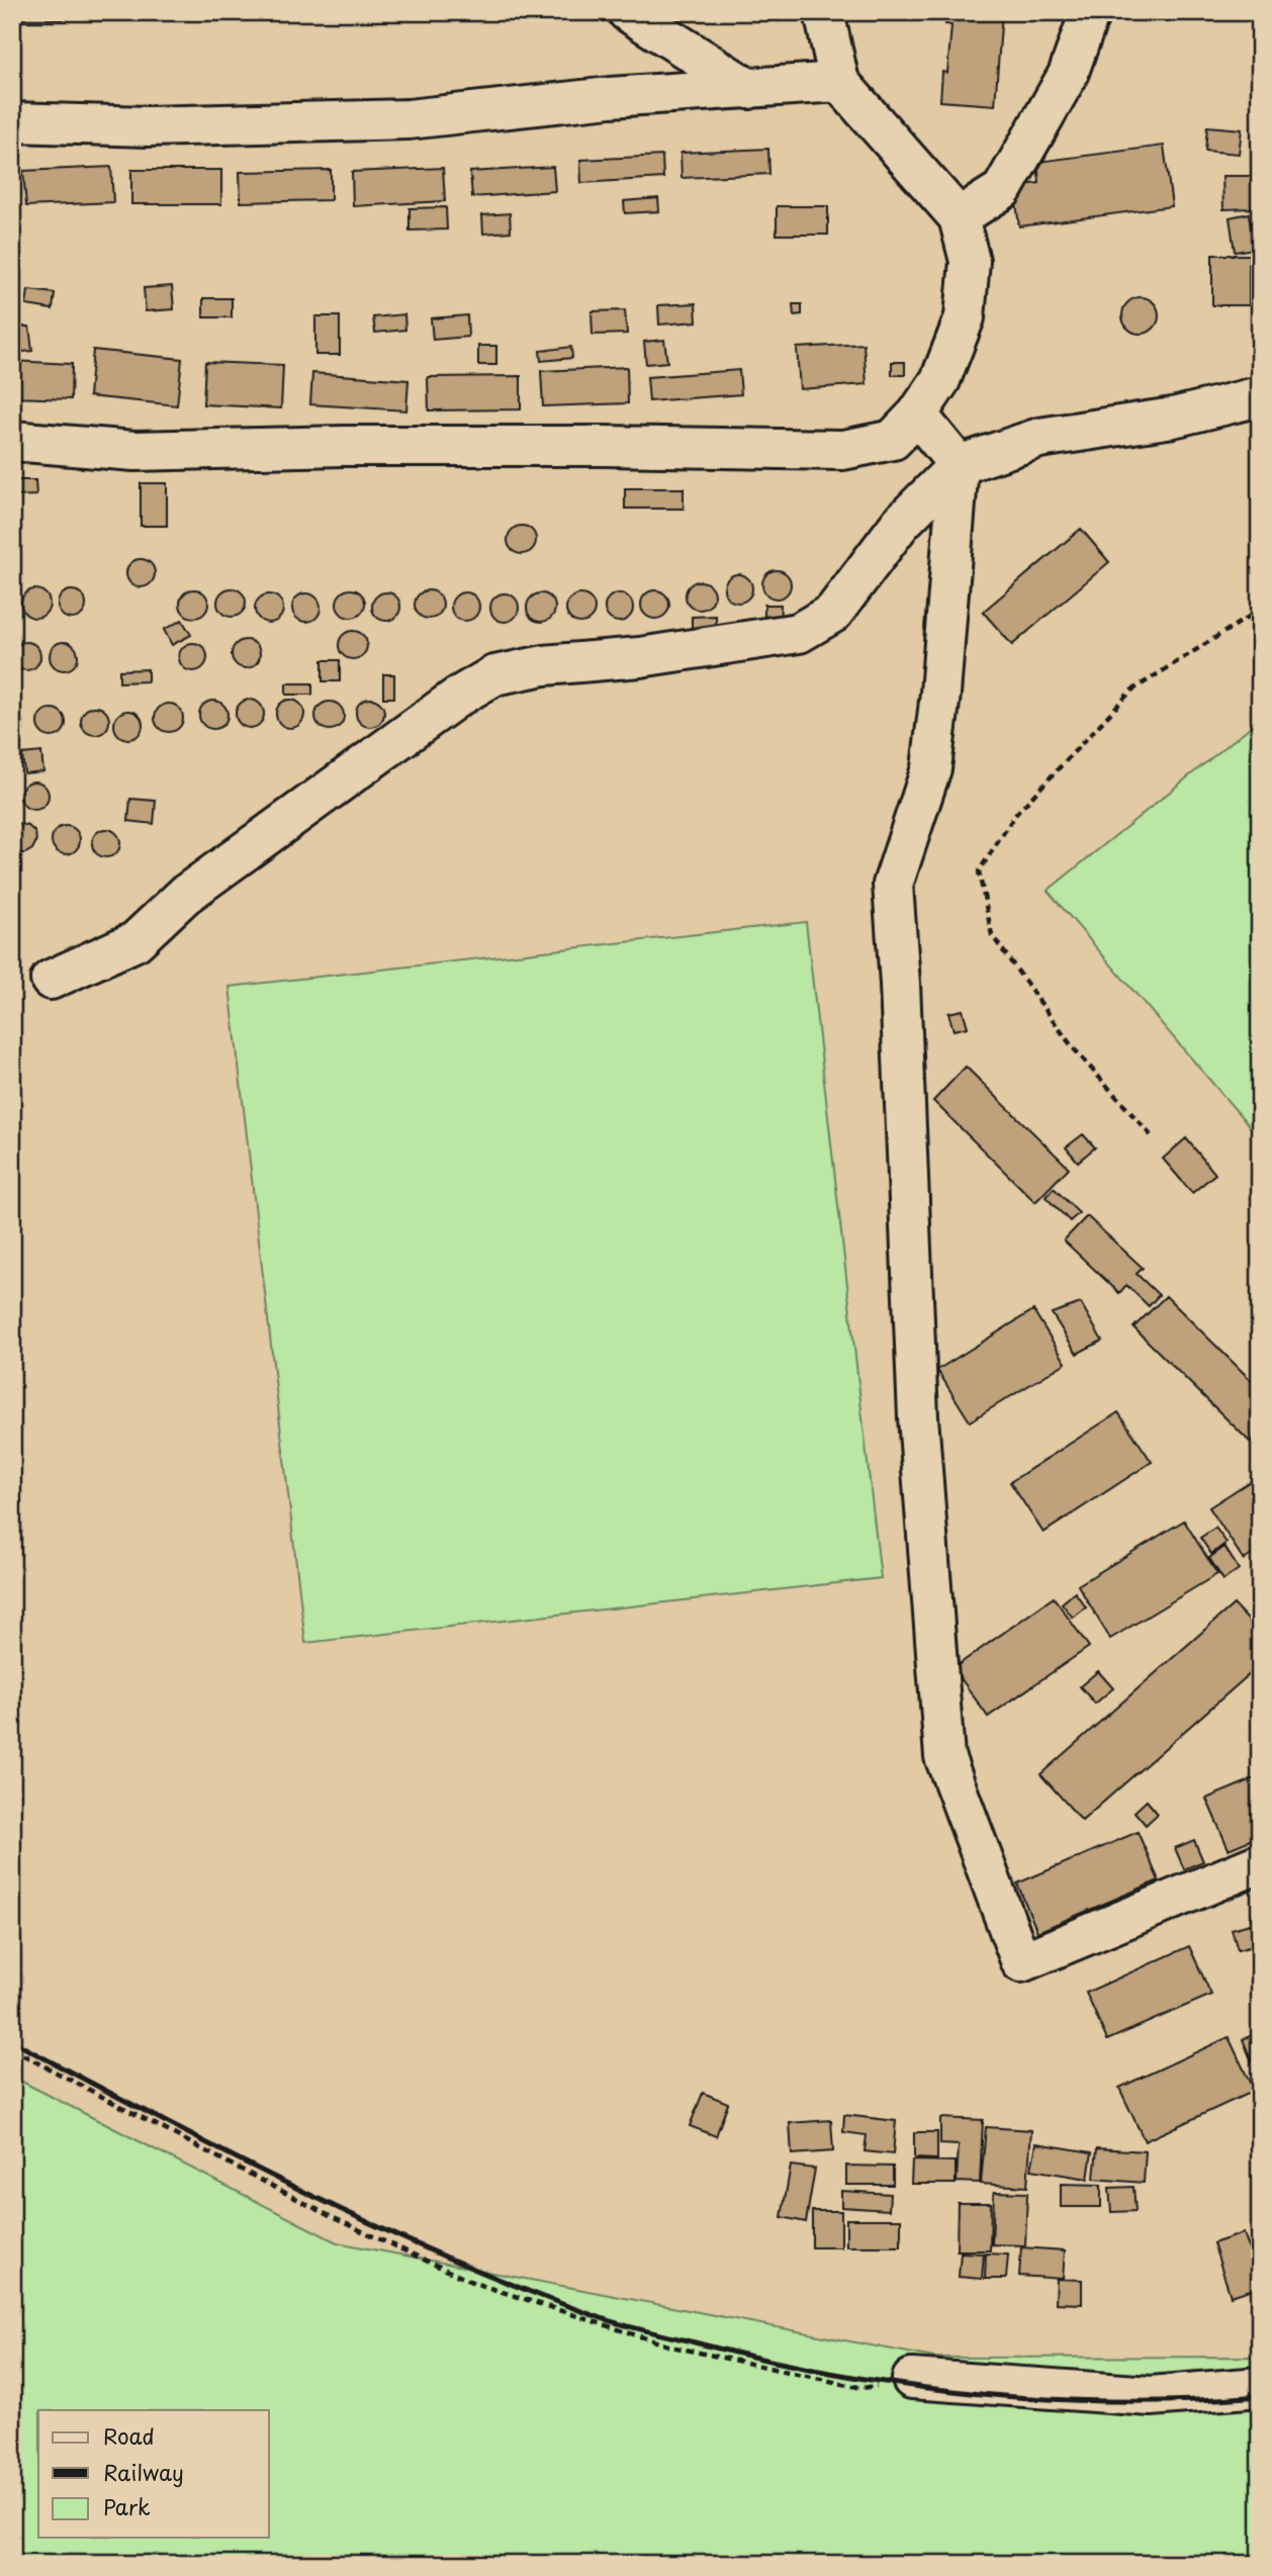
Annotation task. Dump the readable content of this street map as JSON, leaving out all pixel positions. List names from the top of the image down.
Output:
{
  "legend": ["Road", "Railway", "Park"]
}
